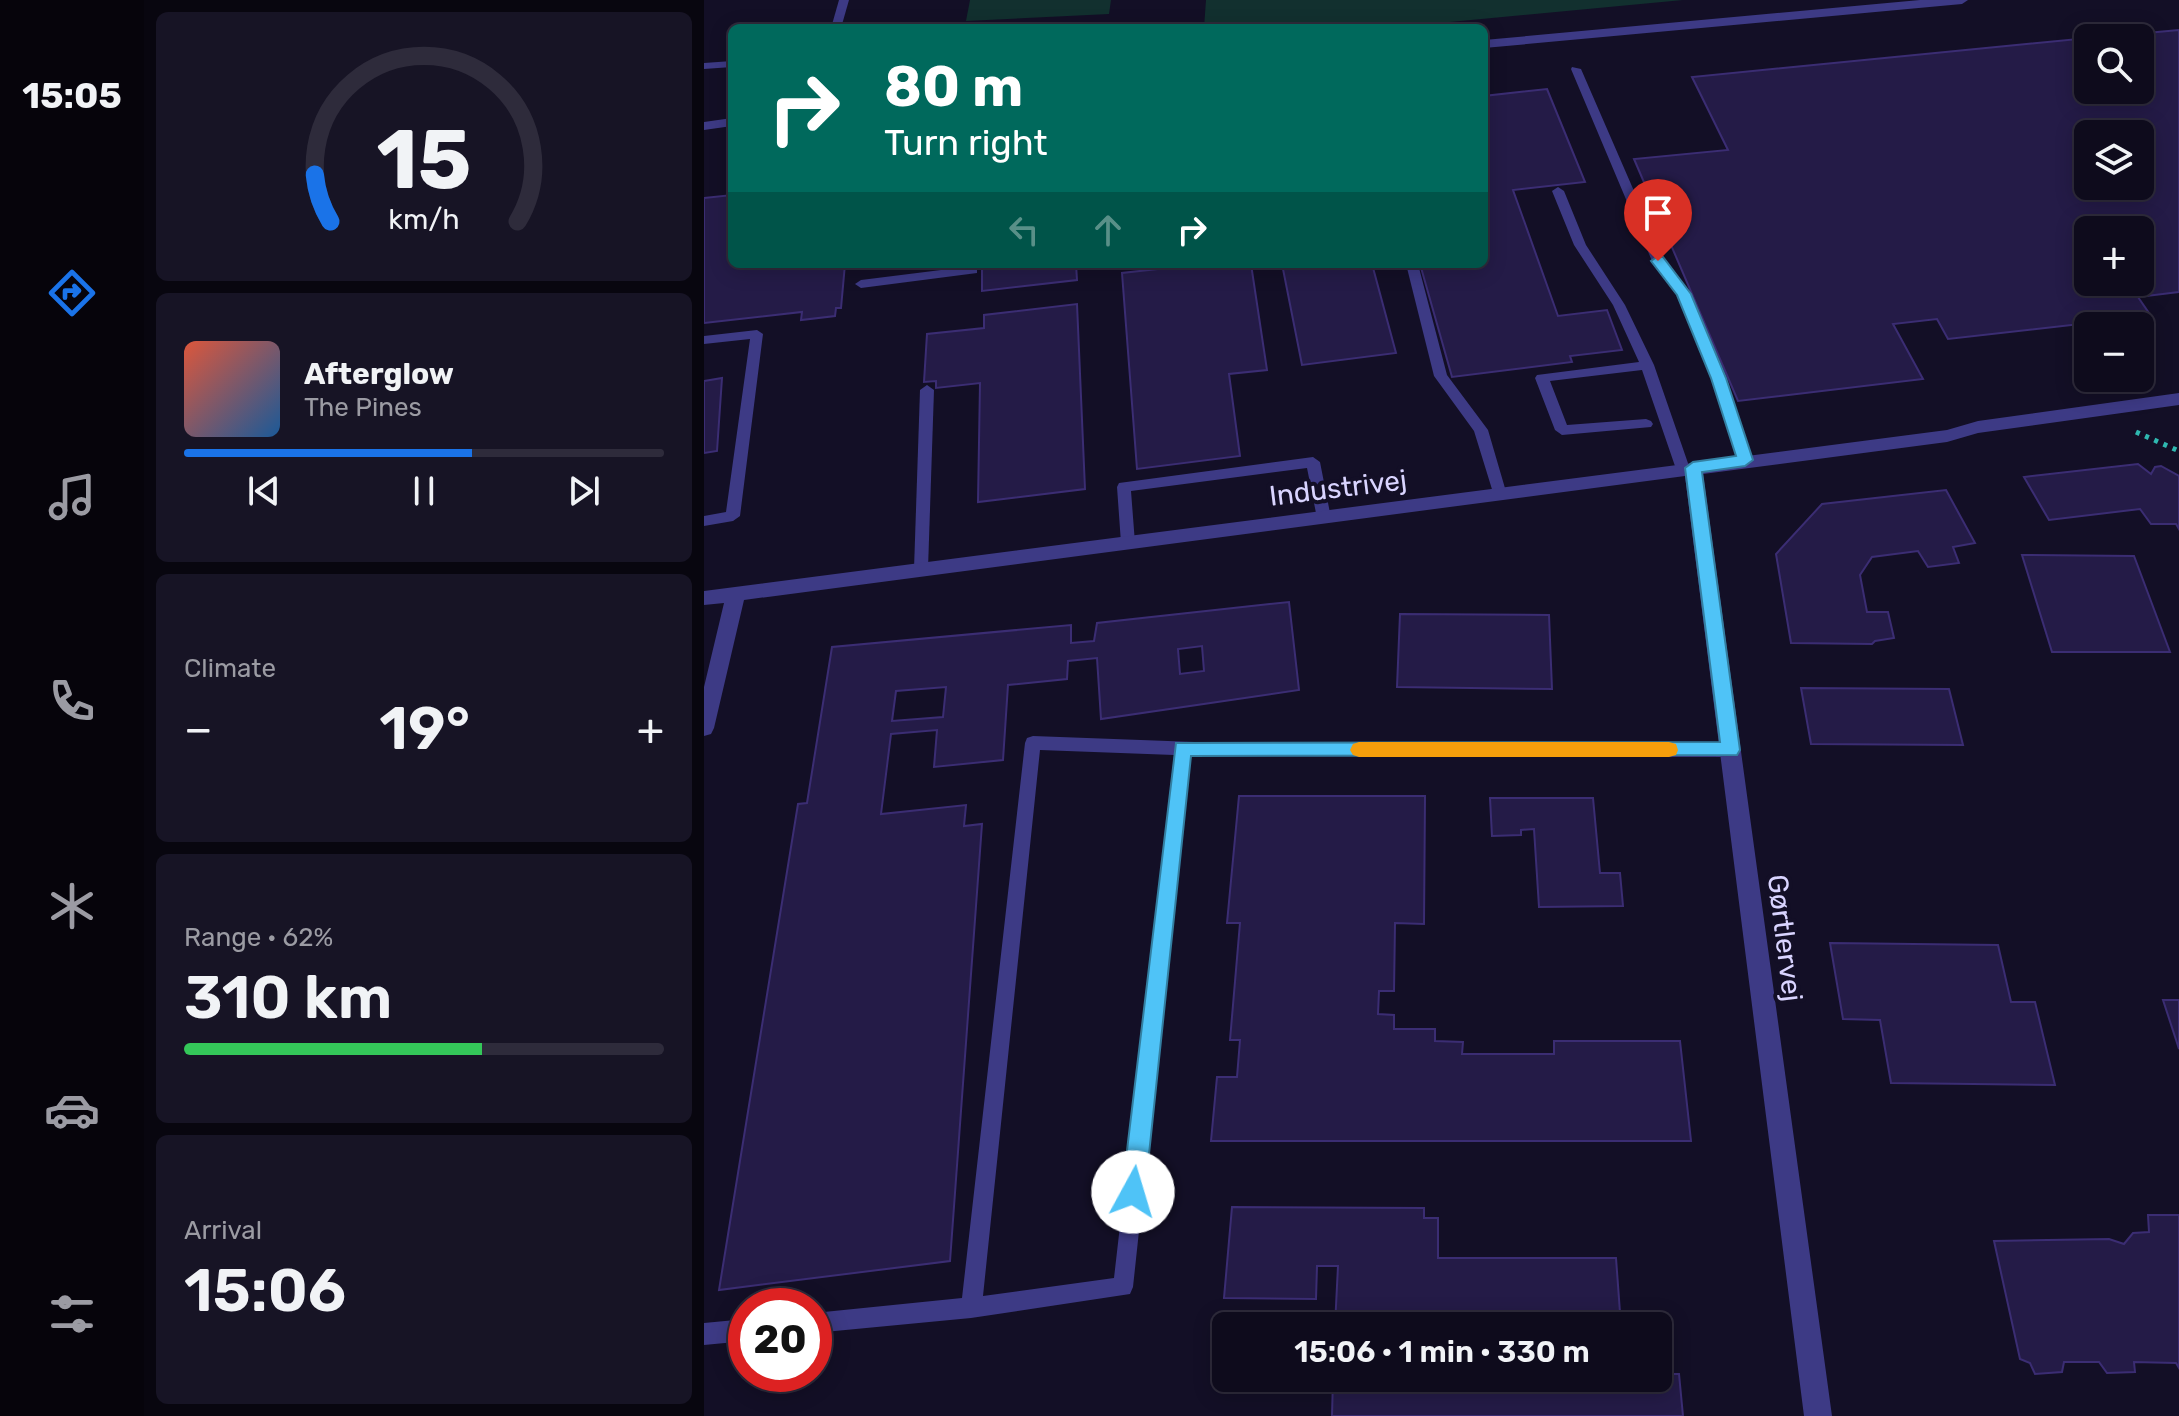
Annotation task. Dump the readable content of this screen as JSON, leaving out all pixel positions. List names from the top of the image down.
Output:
{
  "streets": {
    "street": ["Industrivej", "Gørtlervej"]
  },
  "crossings": [
    ["Industrivej", "Gørtlervej"]
  ],
  "page": {
    "tabs": "15:05",
    "map_buttons": ["+", "−"],
    "turn": ["80 m", "Turn right"],
    "song": ["Afterglow", "The Pines"],
    "tile": [
      "Climate",
      ["Range · 62%", "310 km"],
      ["Arrival", "15:06"]
    ],
    "heat": ["−", "19°", "+"],
    "limit": "20",
    "trip": "15:06 · 1 min · 330 m",
    "gauge": ["15", "km/h"]
  }
}
